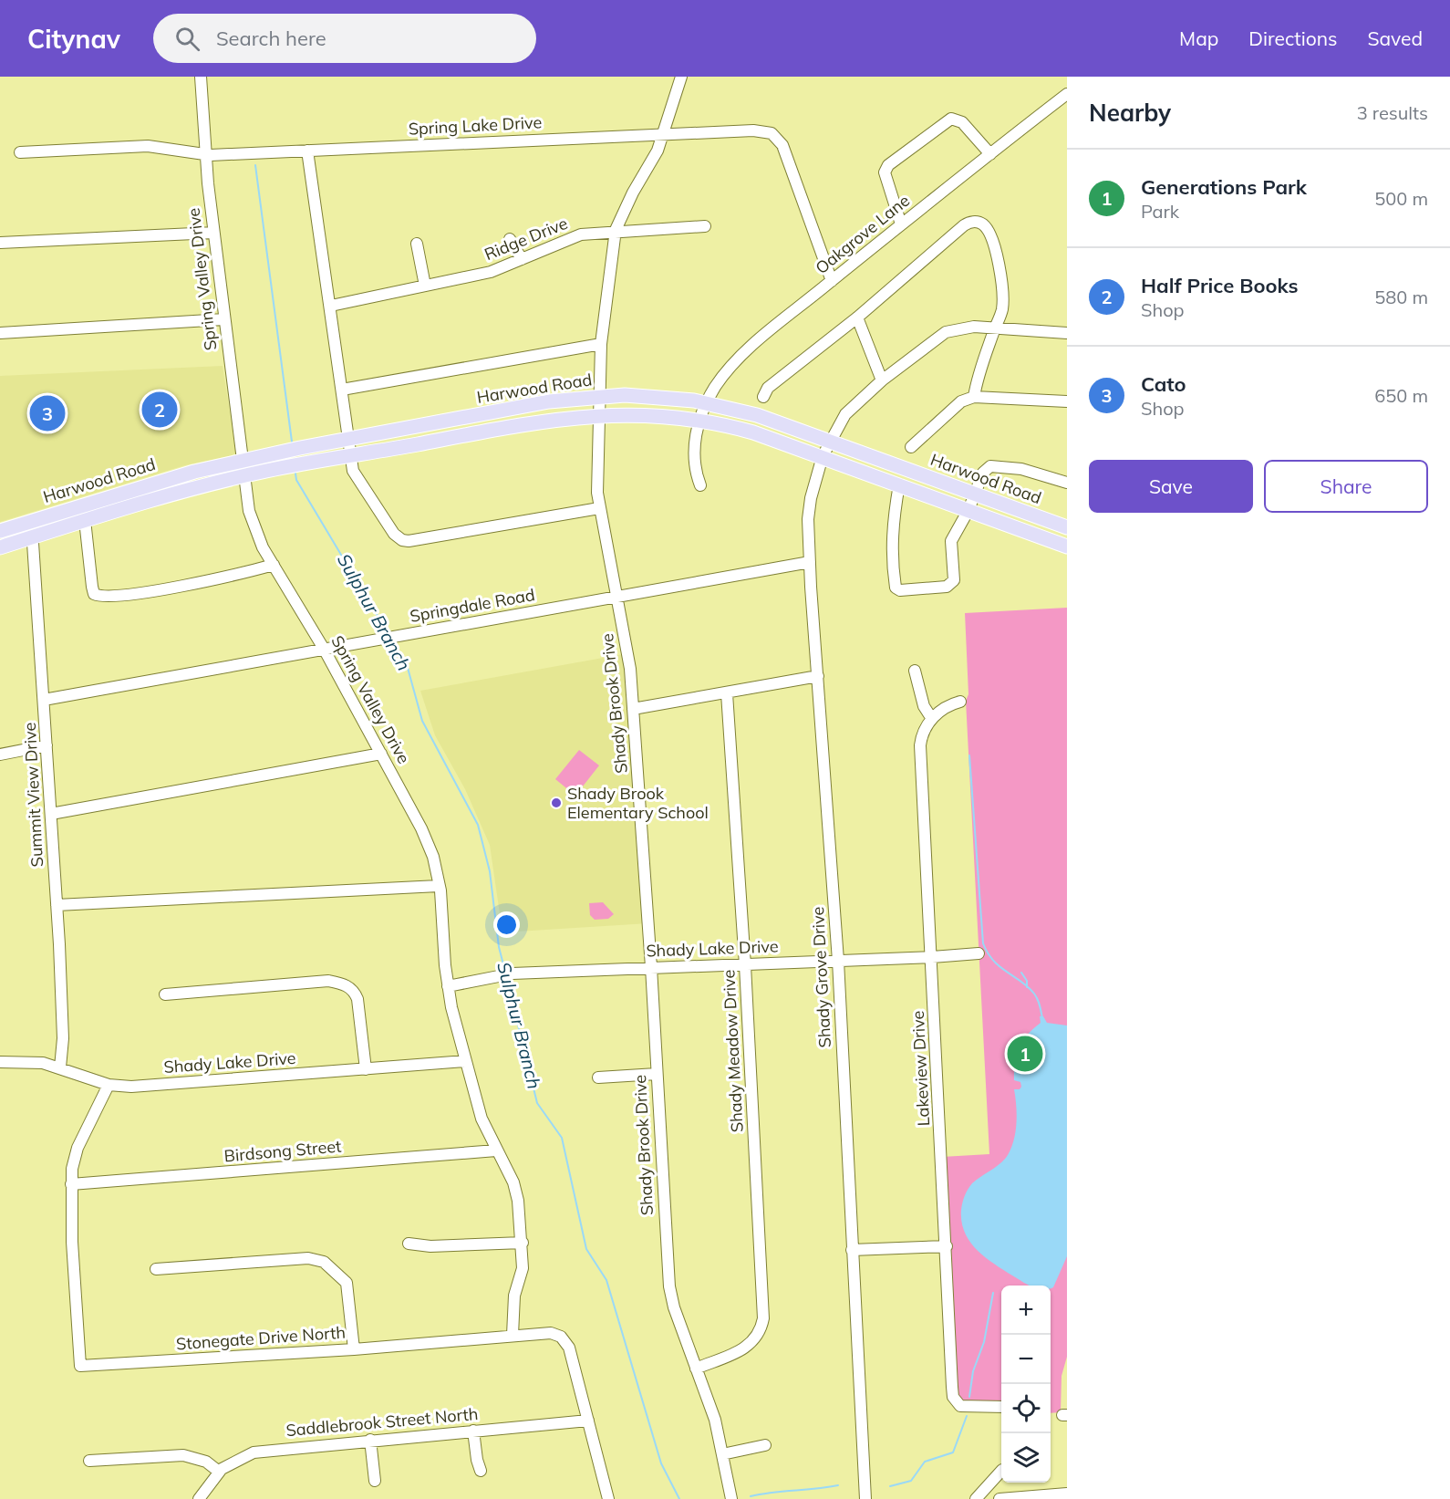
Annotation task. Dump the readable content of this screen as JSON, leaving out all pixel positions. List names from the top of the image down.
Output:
{
  "streets": {
    "main road": ["Harwood Road"],
    "street": [
      "Spring Lake Drive",
      "Oakgrove Lane",
      "Ridge Drive",
      "Spring Valley Drive",
      "Springdale Road",
      "Shady Brook Drive",
      "Summit View Drive",
      "Shady Lake Drive",
      "Shady Grove Drive",
      "Shady Meadow Drive",
      "Lakeview Drive",
      "Birdsong Street",
      "Stonegate Drive North",
      "Saddlebrook Street North"
    ]
  },
  "crossings": [
    ["Spring Lake Drive", "Oakgrove Lane"],
    ["Spring Lake Drive", "Spring Valley Drive"],
    ["Spring Lake Drive", "Shady Brook Drive"],
    ["Oakgrove Lane", "Harwood Road"],
    ["Ridge Drive", "Shady Brook Drive"],
    ["Spring Valley Drive", "Harwood Road"],
    ["Spring Valley Drive", "Springdale Road"],
    ["Spring Valley Drive", "Shady Lake Drive"],
    ["Spring Valley Drive", "Birdsong Street"],
    ["Spring Valley Drive", "Stonegate Drive North"],
    ["Harwood Road", "Shady Brook Drive"],
    ["Harwood Road", "Summit View Drive"],
    ["Harwood Road", "Shady Grove Drive"],
    ["Springdale Road", "Shady Brook Drive"],
    ["Springdale Road", "Summit View Drive"],
    ["Springdale Road", "Shady Grove Drive"],
    ["Shady Brook Drive", "Shady Lake Drive"],
    ["Shady Brook Drive", "Shady Meadow Drive"],
    ["Summit View Drive", "Shady Lake Drive"],
    ["Shady Lake Drive", "Shady Grove Drive"],
    ["Shady Lake Drive", "Shady Meadow Drive"],
    ["Shady Lake Drive", "Lakeview Drive"],
    ["Shady Lake Drive", "Stonegate Drive North"],
    ["Birdsong Street", "Stonegate Drive North"],
    ["Stonegate Drive North", "Saddlebrook Street North"]
  ],
  "water": ["Sulphur Branch"],
  "places": ["Shady Brook Elementary School"],
  "page": {
    "header": "Citynav",
    "search": "Search here",
    "nav": ["Map", "Directions", "Saved"],
    "heading": ["Nearby", "3 results"],
    "list": [
      {
        "mark": "1",
        "name": "Generations Park",
        "note": "Park",
        "value": "500 m"
      },
      {
        "mark": "2",
        "name": "Half Price Books",
        "note": "Shop",
        "value": "580 m"
      },
      {
        "mark": "3",
        "name": "Cato",
        "note": "Shop",
        "value": "650 m"
      }
    ],
    "pins": ["2", "3", "1"],
    "buttons": ["Save", "Share"],
    "map_buttons": ["+", "−"]
  }
}
